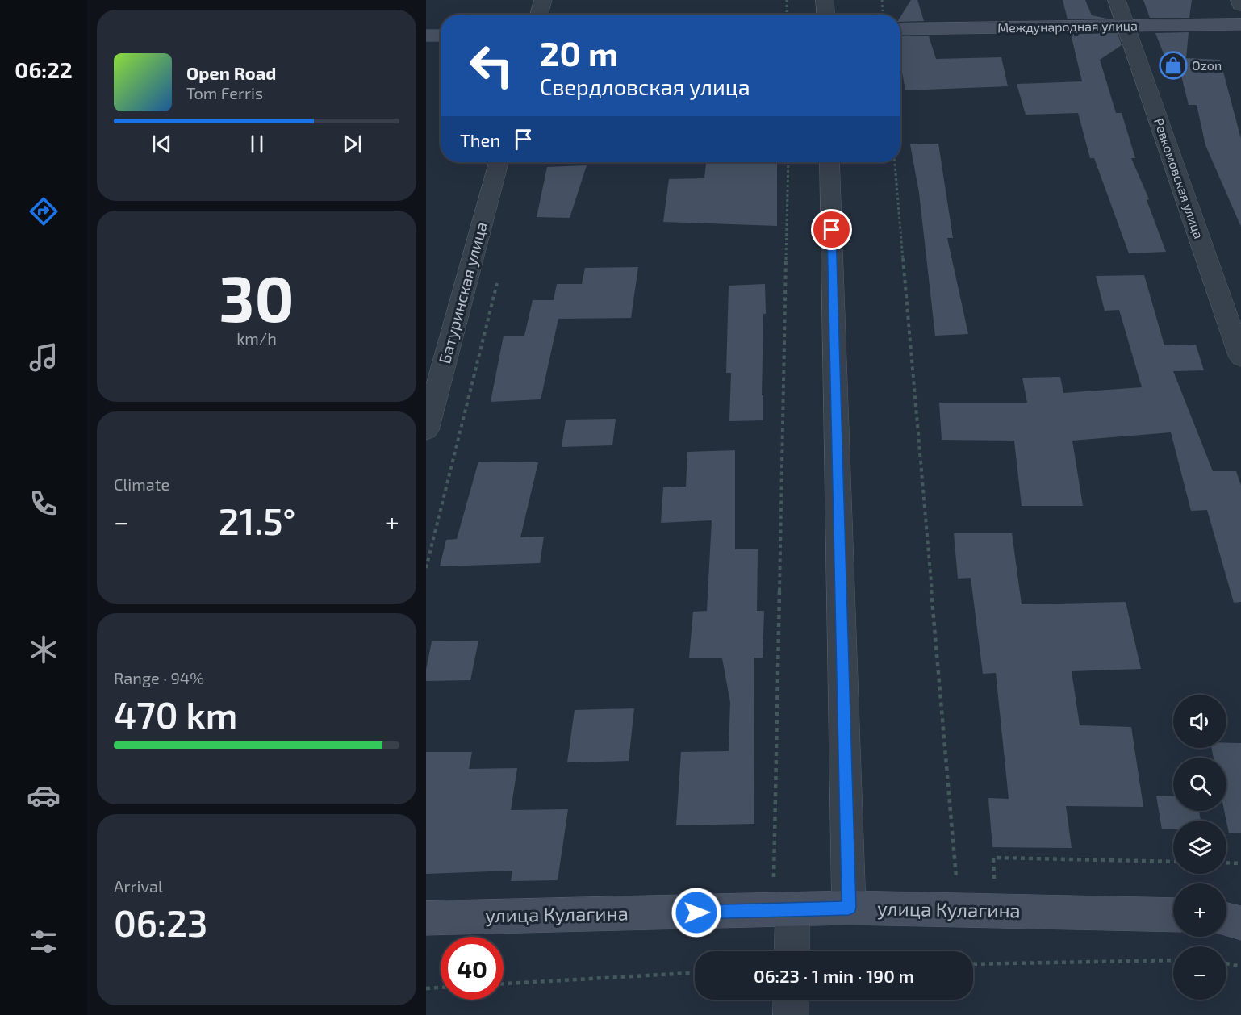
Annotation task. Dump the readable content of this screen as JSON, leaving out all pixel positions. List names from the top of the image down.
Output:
{
  "streets": {
    "street": [
      "Международная улица",
      "Ревкомовская улица",
      "Батуринская улица",
      "улица Кулагина"
    ]
  },
  "crossings": [
    ["Международная улица", "Ревкомовская улица"]
  ],
  "places": {
    "shop": ["Ozon"]
  },
  "page": {
    "tabs": "06:22",
    "turn": ["20 m", "Свердловская улица"],
    "song": ["Open Road", "Tom Ferris"],
    "then": "Then",
    "tile": [
      ["30", "km/h"],
      "Climate",
      ["Range · 94%", "470 km"],
      ["Arrival", "06:23"]
    ],
    "heat": ["−", "21.5°", "+"],
    "map_buttons": ["+", "−"],
    "limit": "40",
    "trip": "06:23 · 1 min · 190 m"
  }
}
